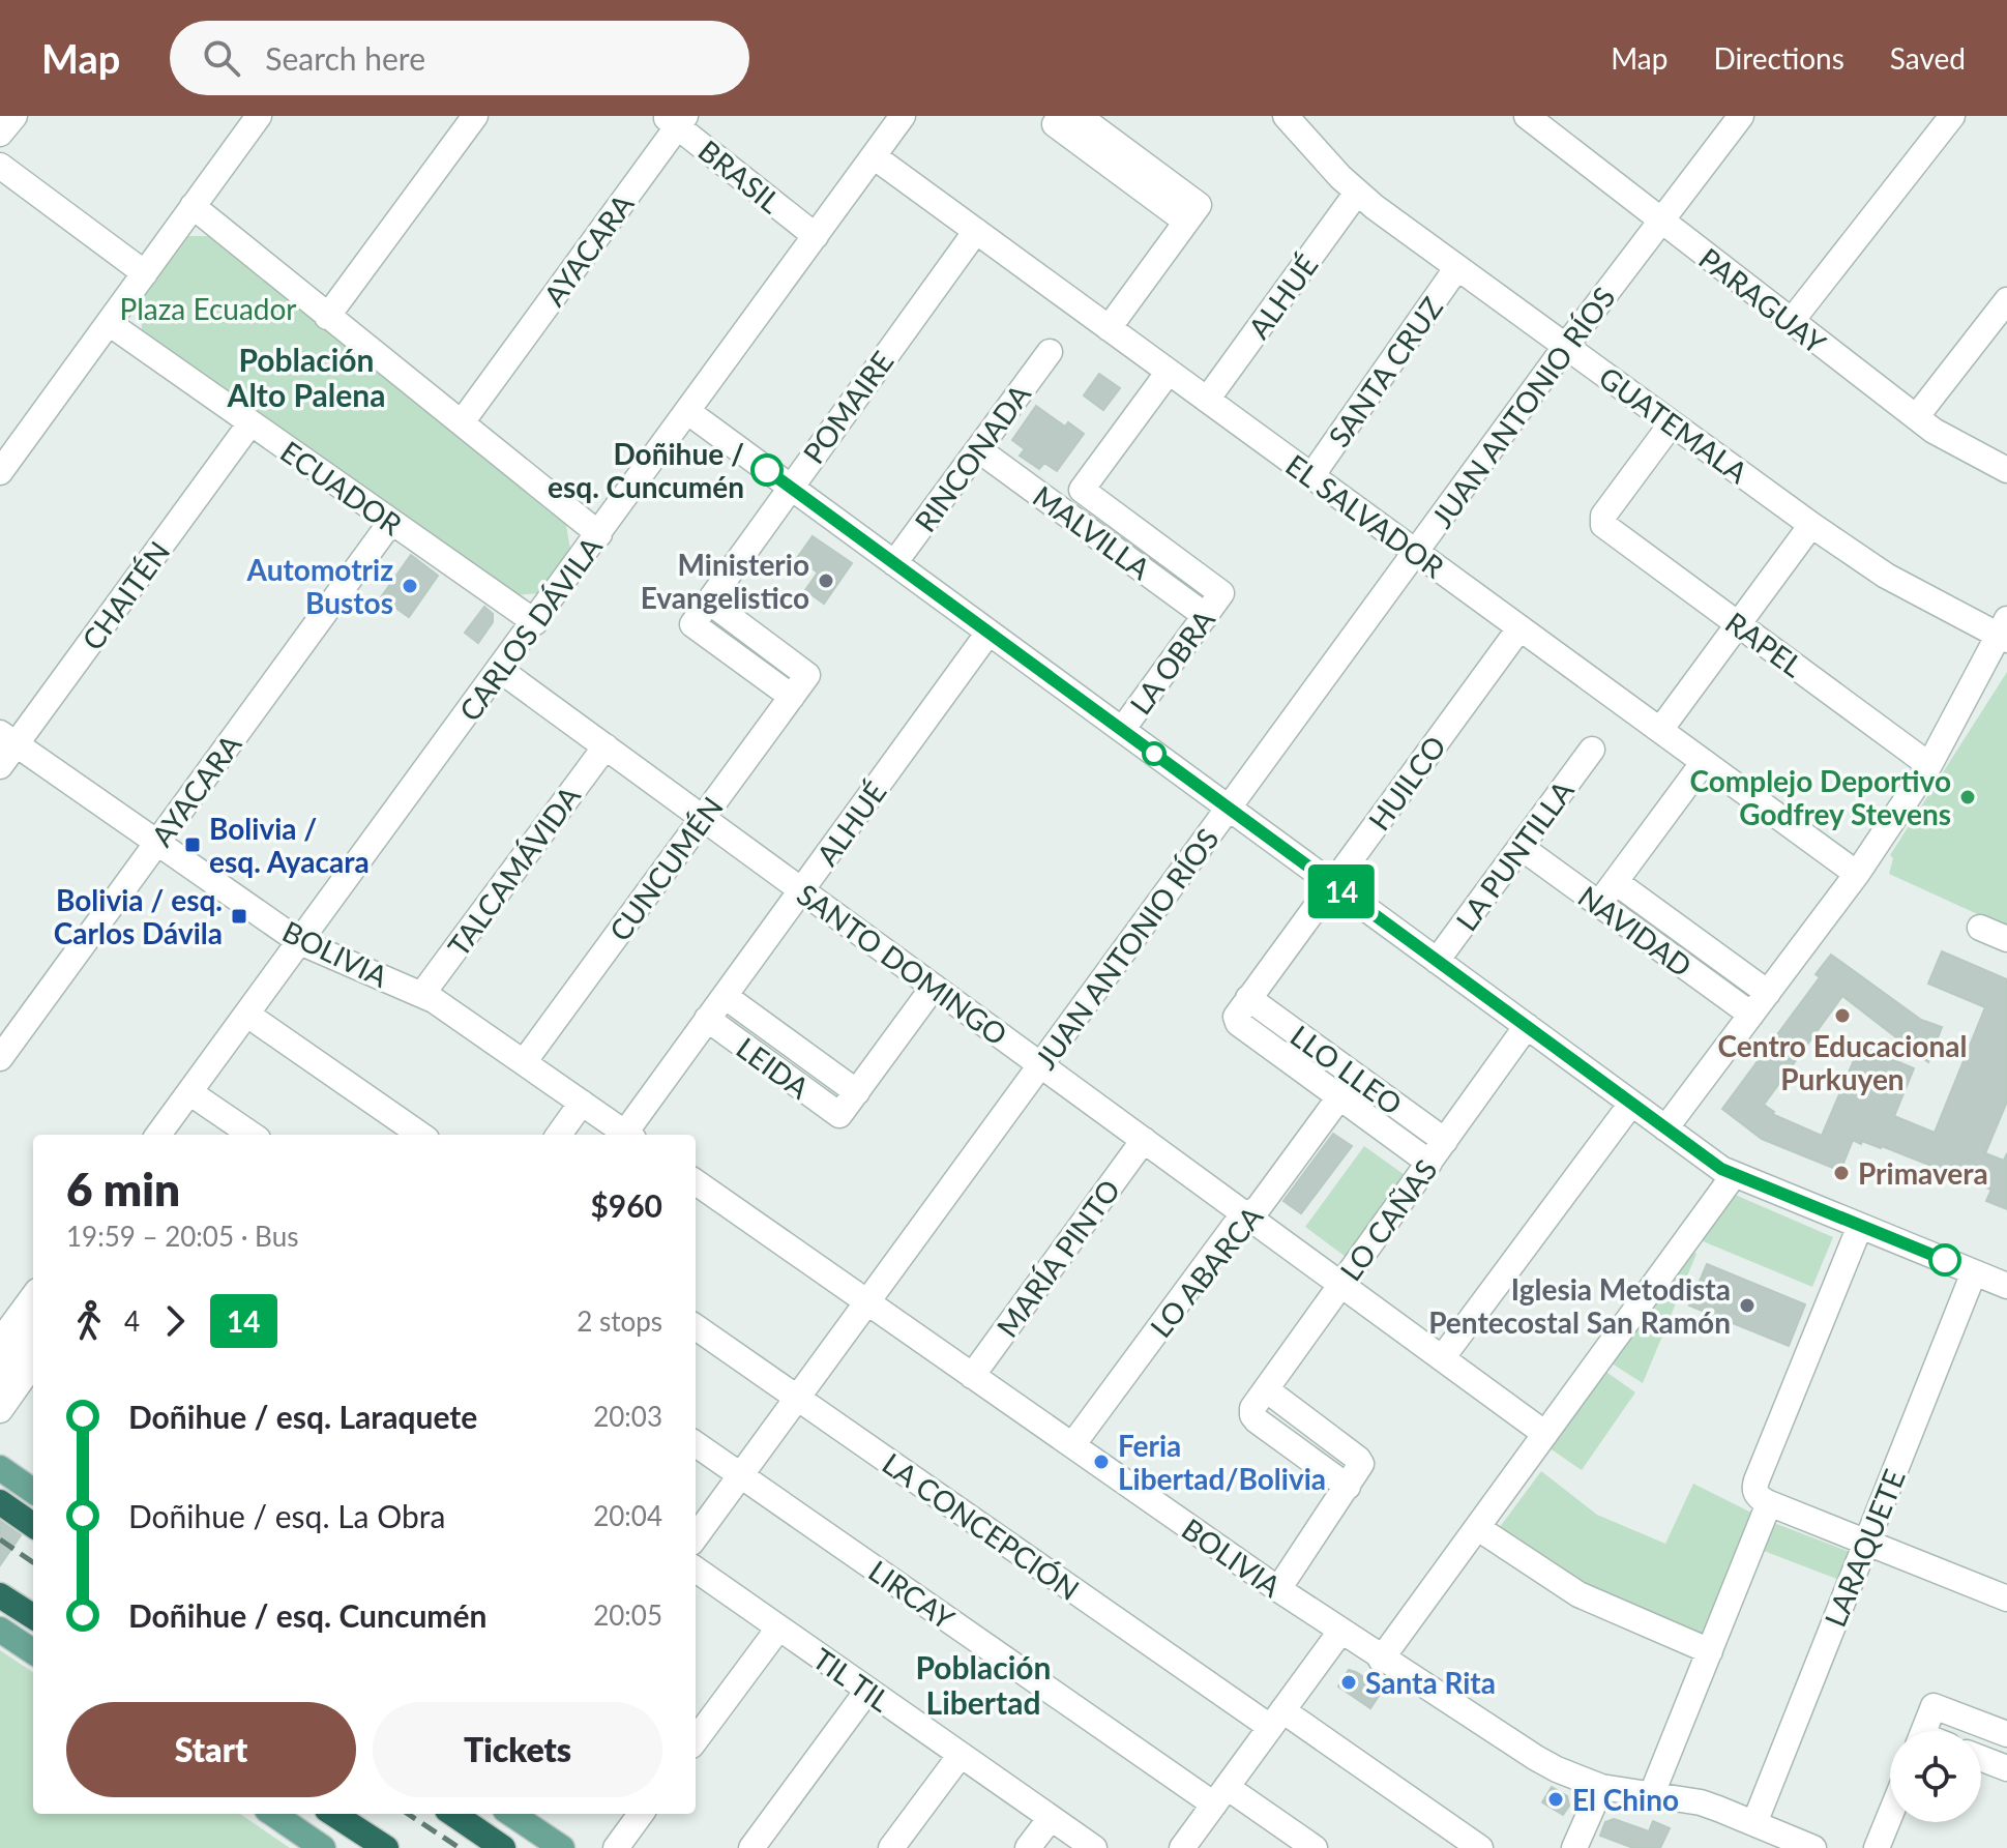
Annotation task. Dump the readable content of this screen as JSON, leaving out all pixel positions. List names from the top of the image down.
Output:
{
  "streets": {
    "street": [
      "BRASIL",
      "AYACARA",
      "ALHUÉ",
      "PARAGUAY",
      "SANTA CRUZ",
      "POMAIRE",
      "JUAN ANTONIO RÍOS",
      "GUATEMALA",
      "RINCONADA",
      "ECUADOR",
      "EL SALVADOR",
      "MALVILLA",
      "CHAITÉN",
      "CARLOS DÁVILA",
      "RAPEL",
      "LA OBRA",
      "HUILCO",
      "LA PUNTILLA",
      "CUNCUMÉN",
      "TALCAMÁVIDA",
      "NAVIDAD",
      "BOLIVIA",
      "SANTO DOMINGO",
      "LEIDA",
      "LLO LLEO",
      "LO CAÑAS",
      "MARÍA PINTO",
      "LO ABARCA",
      "LA CONCEPCIÓN",
      "LARAQUETE",
      "LIRCAY",
      "TIL TIL"
    ]
  },
  "crossings": [
    ["BRASIL", "AYACARA"],
    ["BRASIL", "CARLOS DÁVILA"],
    ["AYACARA", "ECUADOR"],
    ["AYACARA", "BOLIVIA"],
    ["ALHUÉ", "GUATEMALA"],
    ["ALHUÉ", "EL SALVADOR"],
    ["ALHUÉ", "SANTO DOMINGO"],
    ["ALHUÉ", "LEIDA"],
    ["PARAGUAY", "JUAN ANTONIO RÍOS"],
    ["SANTA CRUZ", "GUATEMALA"],
    ["SANTA CRUZ", "EL SALVADOR"],
    ["POMAIRE", "EL SALVADOR"],
    ["POMAIRE", "CUNCUMÉN"],
    ["JUAN ANTONIO RÍOS", "GUATEMALA"],
    ["JUAN ANTONIO RÍOS", "EL SALVADOR"],
    ["JUAN ANTONIO RÍOS", "BOLIVIA"],
    ["JUAN ANTONIO RÍOS", "SANTO DOMINGO"],
    ["JUAN ANTONIO RÍOS", "LA CONCEPCIÓN"],
    ["JUAN ANTONIO RÍOS", "LIRCAY"],
    ["GUATEMALA", "RAPEL"],
    ["RINCONADA", "MALVILLA"],
    ["ECUADOR", "CHAITÉN"],
    ["ECUADOR", "CARLOS DÁVILA"],
    ["EL SALVADOR", "MALVILLA"],
    ["EL SALVADOR", "CARLOS DÁVILA"],
    ["EL SALVADOR", "HUILCO"],
    ["MALVILLA", "LA OBRA"],
    ["CHAITÉN", "BOLIVIA"],
    ["CARLOS DÁVILA", "BOLIVIA"],
    ["CARLOS DÁVILA", "SANTO DOMINGO"],
    ["HUILCO", "LLO LLEO"],
    ["LA PUNTILLA", "NAVIDAD"],
    ["CUNCUMÉN", "BOLIVIA"],
    ["CUNCUMÉN", "SANTO DOMINGO"],
    ["TALCAMÁVIDA", "BOLIVIA"],
    ["TALCAMÁVIDA", "SANTO DOMINGO"],
    ["BOLIVIA", "MARÍA PINTO"],
    ["BOLIVIA", "LO ABARCA"],
    ["BOLIVIA", "LARAQUETE"],
    ["SANTO DOMINGO", "LO CAÑAS"],
    ["SANTO DOMINGO", "MARÍA PINTO"],
    ["SANTO DOMINGO", "LO ABARCA"],
    ["LLO LLEO", "LO CAÑAS"],
    ["LLO LLEO", "LO ABARCA"]
  ],
  "districts": ["Población Alto Palena", "Población Libertad"],
  "parks": ["Plaza Ecuador"],
  "places": {
    "other": [
      "Doñihue / esq. Cuncumén",
      "Ministerio Evangelistico",
      "Automotriz Bustos",
      "Complejo Deportivo Godfrey Stevens",
      "Centro Educacional Purkuyen",
      "Primavera",
      "Iglesia Metodista Pentecostal San Ramón",
      "Feria Libertad/Bolivia",
      "Santa Rita",
      "El Chino"
    ],
    "transit": ["Bolivia / esq. Ayacara", "Bolivia / esq. Carlos Dávila"]
  },
  "lines": ["bus line 14"],
  "page": {
    "header": "Map",
    "search": "Search here",
    "nav": ["Map", "Directions", "Saved"],
    "on_map": "14",
    "heading": ["6 min", "19:59 – 20:05 · Bus", "$960"],
    "legs": ["4", "14", "2 stops"],
    "list": [
      {
        "name": "Doñihue / esq. Laraquete",
        "value": "20:03"
      },
      {
        "name": "Doñihue / esq. La Obra",
        "value": "20:04"
      },
      {
        "name": "Doñihue / esq. Cuncumén",
        "value": "20:05"
      }
    ],
    "buttons": ["Start", "Tickets"]
  }
}
